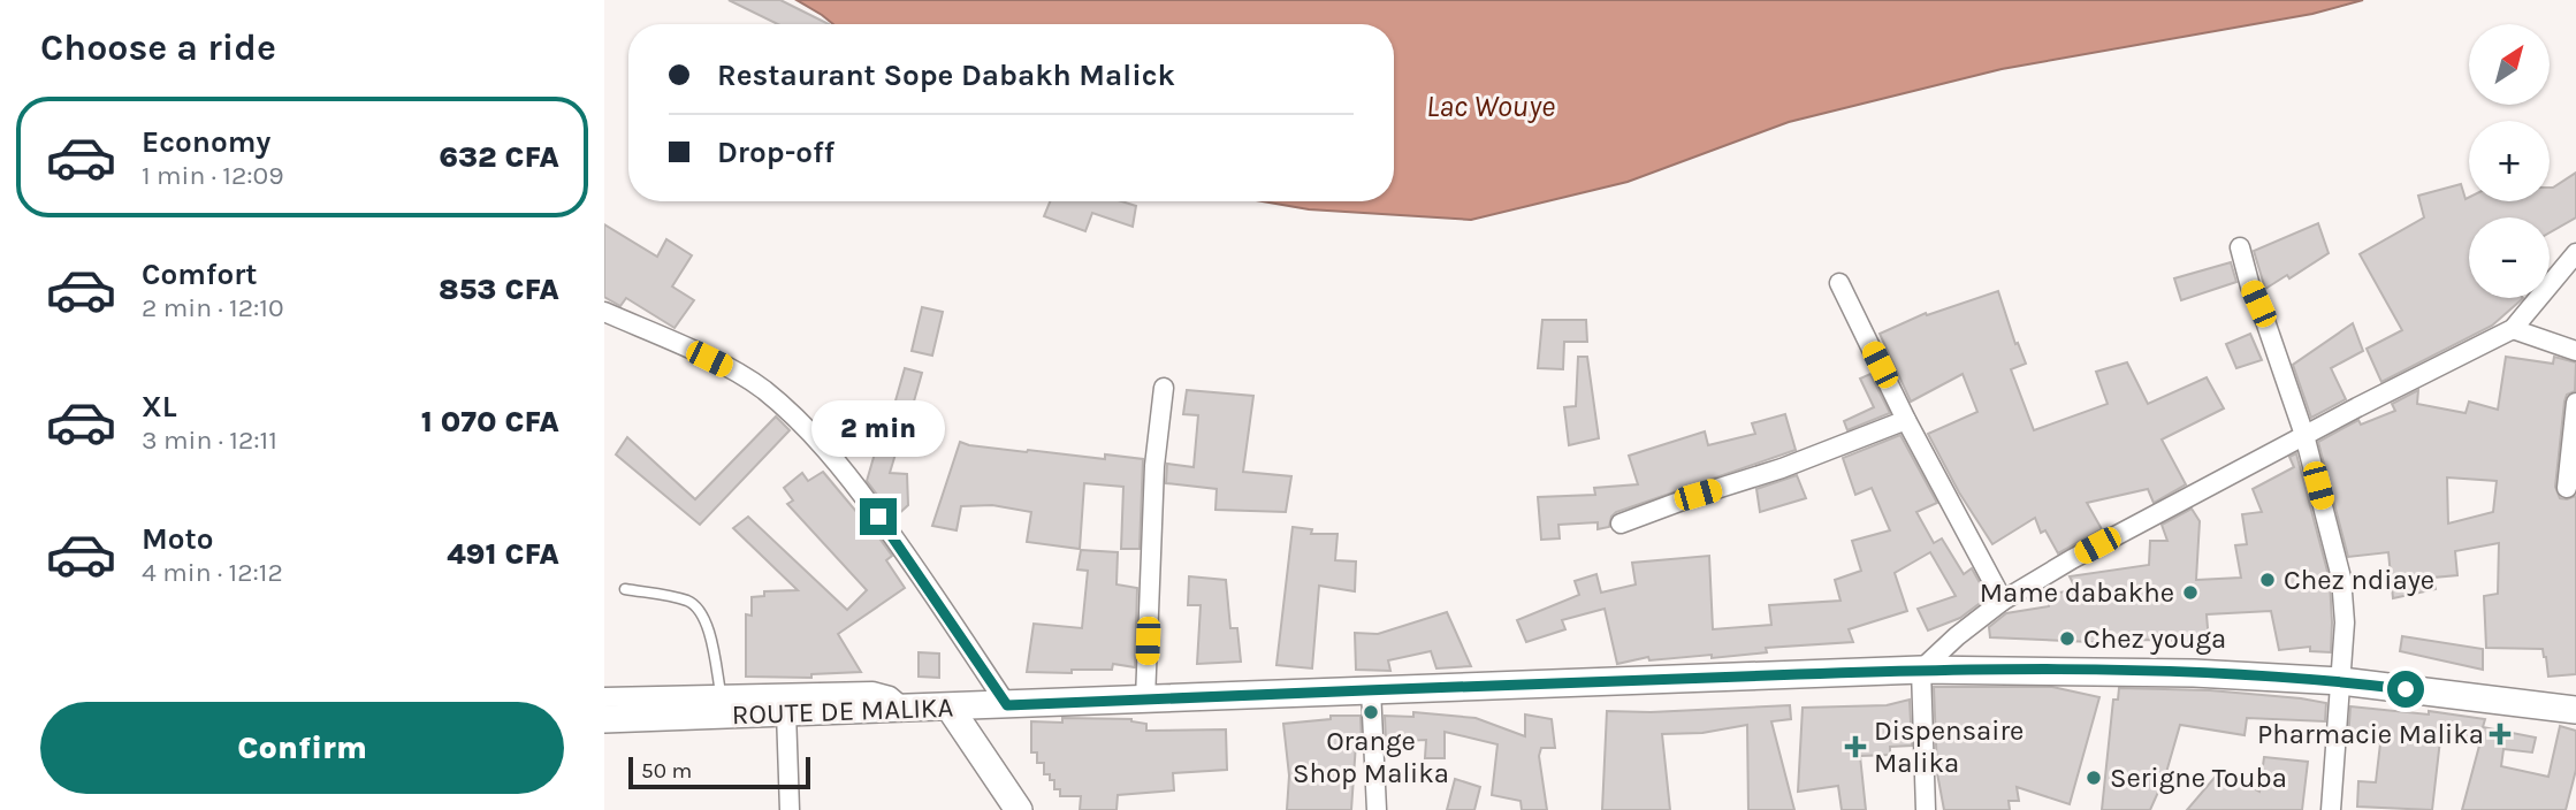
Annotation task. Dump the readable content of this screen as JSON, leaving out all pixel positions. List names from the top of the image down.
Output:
{
  "streets": {
    "main road": ["ROUTE DE MALIKA"]
  },
  "water": ["Lac Wouye"],
  "places": {
    "other": [
      "Chez ndiaye",
      "Mame dabakhe",
      "Chez youga",
      "Orange Shop Malika",
      "Serigne Touba"
    ],
    "health": ["Pharmacie Malika", "Dispensaire Malika"]
  },
  "scale_bar": "50 m",
  "north": "top right",
  "page": {
    "heading": "Choose a ride",
    "map_buttons": ["+", "−"],
    "banner": ["Restaurant Sope Dabakh Malick", "Drop-off"],
    "list": [
      {
        "name": "Economy",
        "note": "1 min · 12:09",
        "value": "632 CFA"
      },
      {
        "name": "Comfort",
        "note": "2 min · 12:10",
        "value": "853 CFA"
      },
      {
        "name": "XL",
        "note": "3 min · 12:11",
        "value": "1 070 CFA"
      },
      {
        "name": "Moto",
        "note": "4 min · 12:12",
        "value": "491 CFA"
      }
    ],
    "bubble": "2 min",
    "buttons": "Confirm",
    "scale": "50 m"
  }
}
